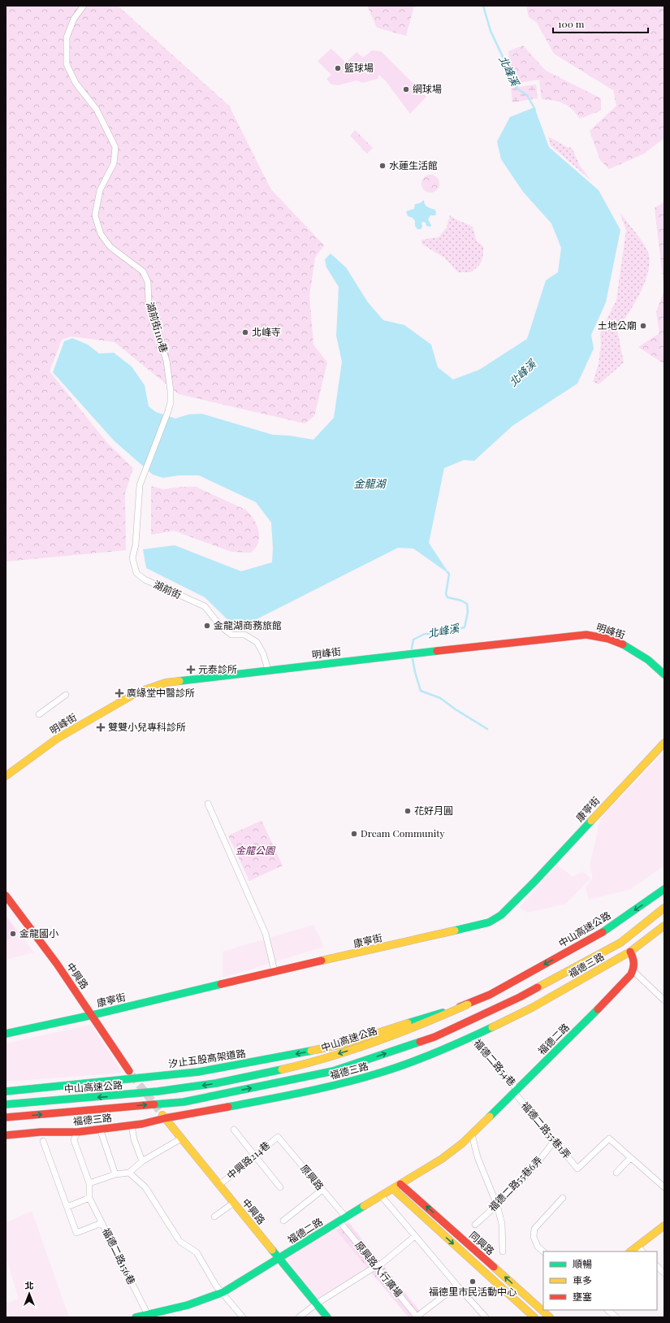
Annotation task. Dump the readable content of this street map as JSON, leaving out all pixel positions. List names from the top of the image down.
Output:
{
  "streets": {
    "main road": [
      "明峰街",
      "康寧街",
      "中山高速公路",
      "福德三路",
      "中興路",
      "福德二路",
      "汐止五股高架道路",
      "同興路"
    ],
    "street": [
      "湖前街110巷",
      "湖前街",
      "福德二路54巷",
      "福德二路55巷1弄",
      "中興路214巷",
      "原興路",
      "福德二路55巷6弄",
      "福德二路156巷",
      "原興路人行廣場"
    ]
  },
  "crossings": [
    ["湖前街110巷", "湖前街"],
    ["湖前街", "明峰街"],
    ["康寧街", "中興路"],
    ["中山高速公路", "汐止五股高架道路"],
    ["福德三路", "中興路"],
    ["福德三路", "福德二路54巷"],
    ["中興路", "福德二路"],
    ["中興路", "中興路214巷"],
    ["福德二路", "福德二路54巷"],
    ["福德二路", "福德二路55巷1弄"],
    ["福德二路", "原興路"],
    ["福德二路", "同興路"],
    ["福德二路", "福德二路156巷"],
    ["福德二路", "原興路人行廣場"],
    ["福德二路54巷", "福德二路55巷1弄"],
    ["福德二路55巷1弄", "福德二路55巷6弄"],
    ["中興路214巷", "原興路"],
    ["原興路", "原興路人行廣場"]
  ],
  "water": ["北峰溪", "金龍湖"],
  "parks": ["金龍公園"],
  "places": {
    "other": [
      "籃球場",
      "網球場",
      "水蓮生活館",
      "土地公廟",
      "北峰寺",
      "金龍湖商務旅館",
      "花好月圓",
      "Dream Community",
      "金龍國小",
      "福德里市民活動中心"
    ],
    "health": ["元泰診所", "廣緣堂中醫診所", "雙雙小兒專科診所"]
  },
  "legend": ["順暢", "車多", "壅塞"],
  "scale_bar": "100 m",
  "north": "top"
}
